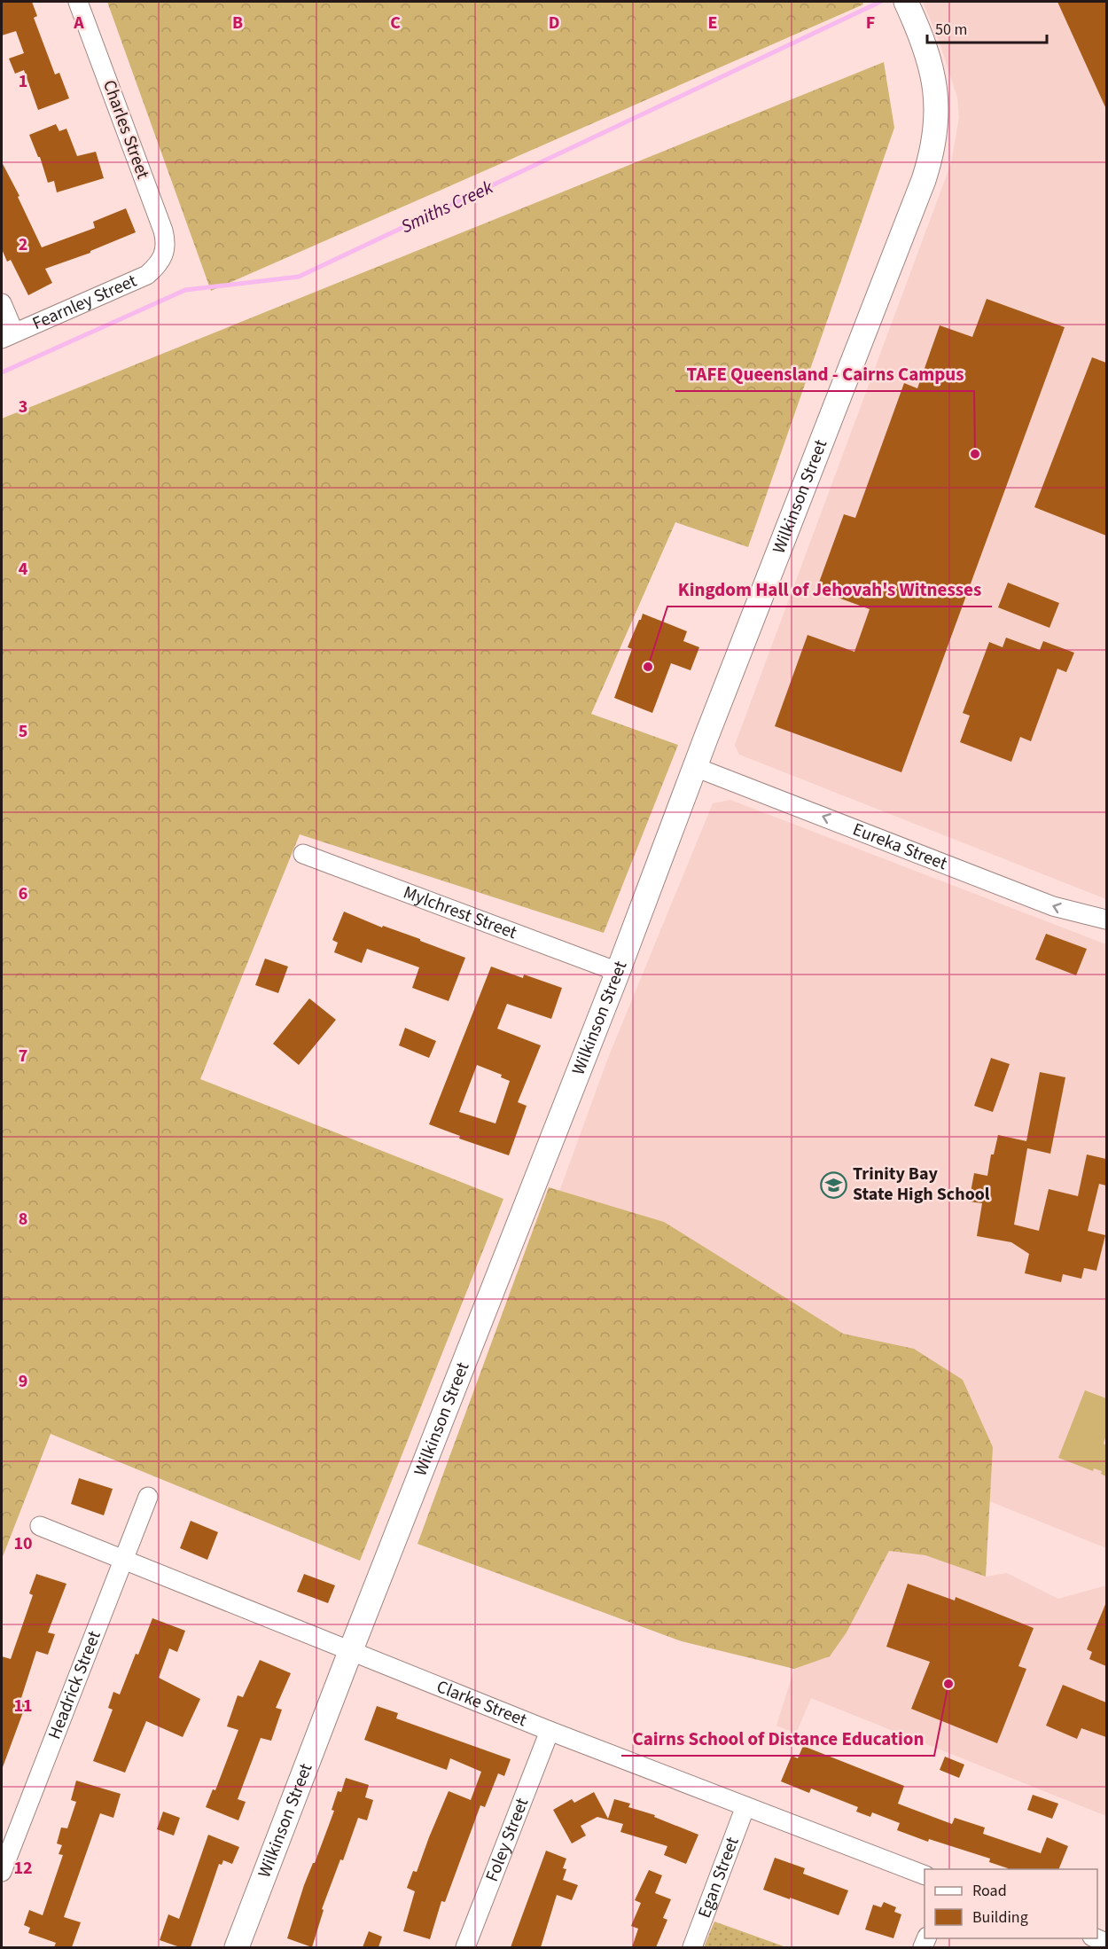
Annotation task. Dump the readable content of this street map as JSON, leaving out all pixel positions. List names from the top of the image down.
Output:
{
  "streets": {
    "street": [
      "Charles Street",
      "Fearnley Street",
      "Wilkinson Street",
      "Eureka Street",
      "Mylchrest Street",
      "Headrick Street",
      "Clarke Street",
      "Foley Street",
      "Egan Street"
    ]
  },
  "crossings": [
    ["Charles Street", "Fearnley Street"],
    ["Wilkinson Street", "Eureka Street"],
    ["Wilkinson Street", "Mylchrest Street"],
    ["Wilkinson Street", "Clarke Street"],
    ["Headrick Street", "Clarke Street"],
    ["Clarke Street", "Foley Street"],
    ["Clarke Street", "Egan Street"]
  ],
  "one_way": ["Eureka Street"],
  "water": ["Smiths Creek"],
  "places": {
    "other": ["TAFE Queensland - Cairns Campus", "Kingdom Hall of Jehovah's Witnesses", "Cairns School of Distance Education"],
    "school or university": ["Trinity Bay State High School"]
  },
  "legend": ["Road", "Building"],
  "scale_bar": "50 m",
  "grid": {
    "columns": [
      "A",
      "B",
      "C",
      "D",
      "E",
      "F"
    ],
    "rows": [
      "1",
      "2",
      "3",
      "4",
      "5",
      "6",
      "7",
      "8",
      "9",
      "10",
      "11",
      "12"
    ]
  }
}
